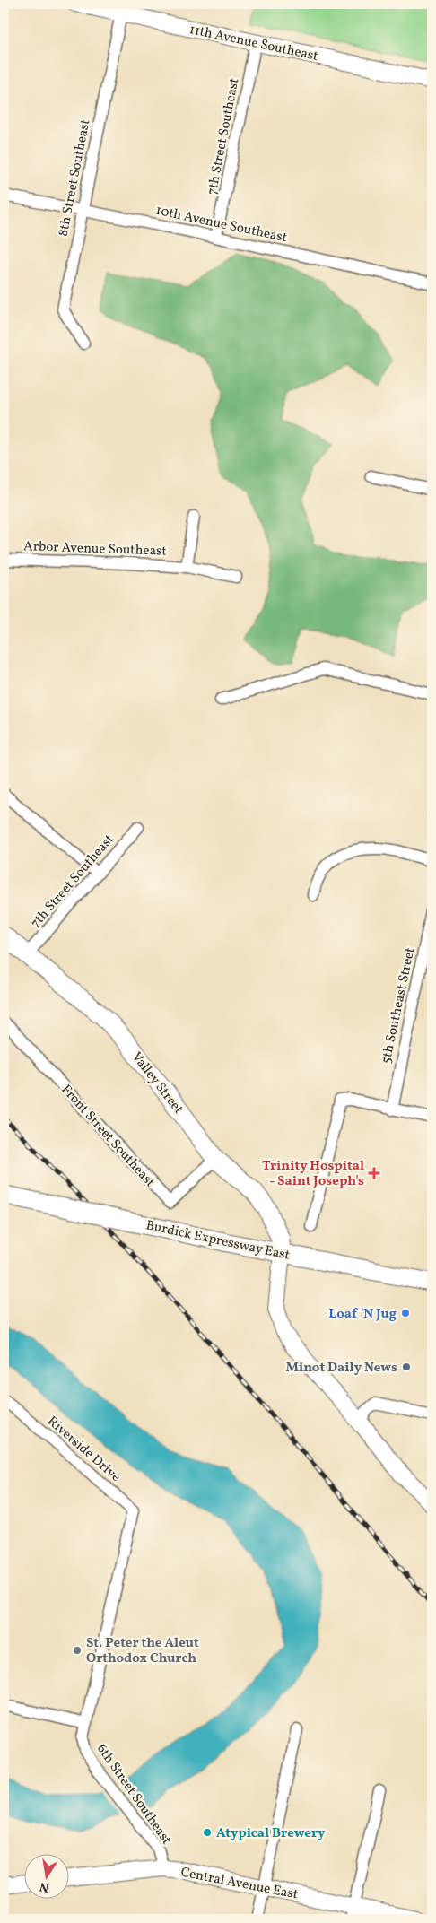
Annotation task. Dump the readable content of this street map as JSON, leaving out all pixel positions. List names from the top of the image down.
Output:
{
  "streets": {
    "main road": ["Valley Street", "Burdick Expressway East"],
    "street": [
      "11th Avenue Southeast",
      "7th Street Southeast",
      "8th Street Southeast",
      "10th Avenue Southeast",
      "Arbor Avenue Southeast",
      "5th Southeast Street",
      "Front Street Southeast",
      "Riverside Drive",
      "6th Street Southeast",
      "Central Avenue East"
    ]
  },
  "crossings": [
    ["11th Avenue Southeast", "7th Street Southeast"],
    ["11th Avenue Southeast", "8th Street Southeast"],
    ["7th Street Southeast", "10th Avenue Southeast"],
    ["7th Street Southeast", "Valley Street"],
    ["8th Street Southeast", "10th Avenue Southeast"],
    ["Valley Street", "Front Street Southeast"],
    ["Valley Street", "Burdick Expressway East"],
    ["Riverside Drive", "6th Street Southeast"],
    ["6th Street Southeast", "Central Avenue East"]
  ],
  "places": {
    "health": ["Trinity Hospital - Saint Joseph's"],
    "other": [
      "Loaf 'N Jug",
      "Minot Daily News",
      "St. Peter the Aleut Orthodox Church",
      "Atypical Brewery"
    ]
  },
  "north": "bottom"
}
